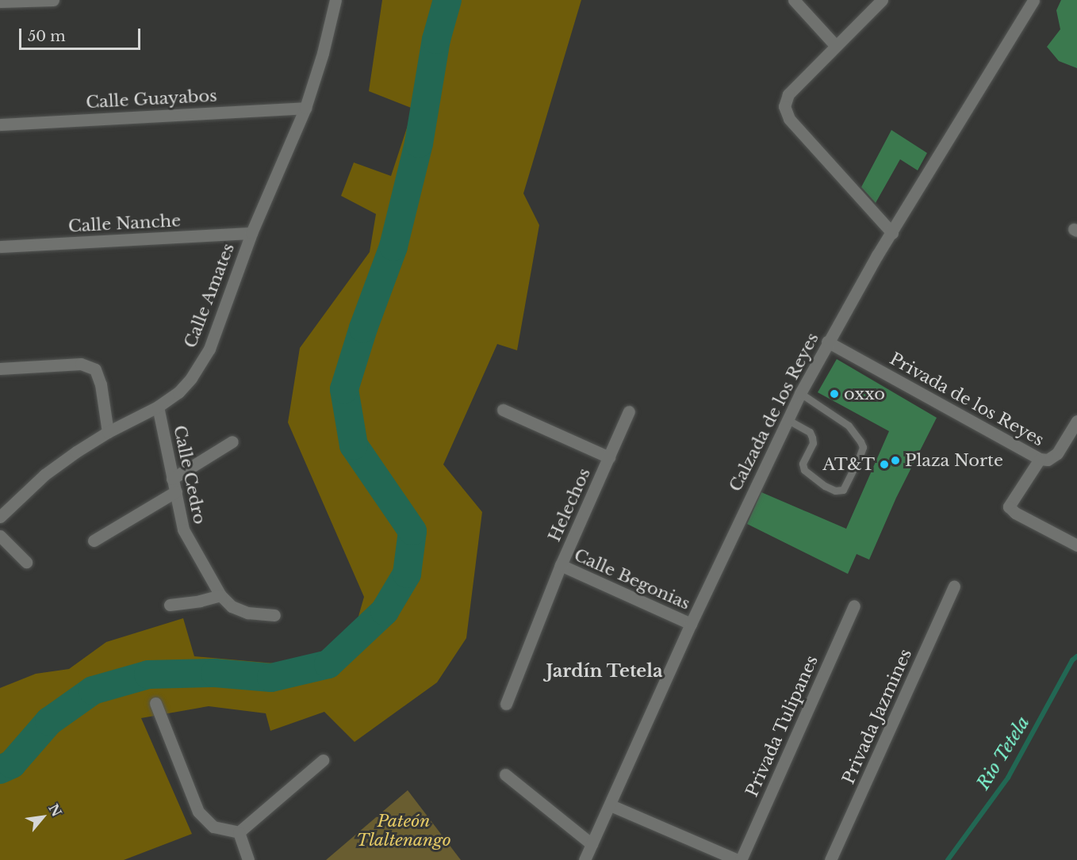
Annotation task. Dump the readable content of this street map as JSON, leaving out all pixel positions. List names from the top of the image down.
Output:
{
  "streets": {
    "street": [
      "Calle Guayabos",
      "Calle Nanche",
      "Calle Amates",
      "Privada de los Reyes",
      "Calzada de los Reyes",
      "Calle Cedro",
      "Helechos",
      "Calle Begonias",
      "Privada Jazmines",
      "Privada Tulipanes"
    ]
  },
  "crossings": [
    ["Calle Guayabos", "Calle Amates"],
    ["Calle Nanche", "Calle Amates"],
    ["Calle Amates", "Calle Cedro"],
    ["Privada de los Reyes", "Calzada de los Reyes"],
    ["Calzada de los Reyes", "Calle Begonias"],
    ["Helechos", "Calle Begonias"]
  ],
  "districts": ["Jardín Tetela"],
  "water": ["Rio Tetela"],
  "parks": ["Pateón Tlaltenango"],
  "places": ["oxxo", "Plaza Norte", "AT&T"],
  "scale_bar": "50 m",
  "north": "top right"
}
